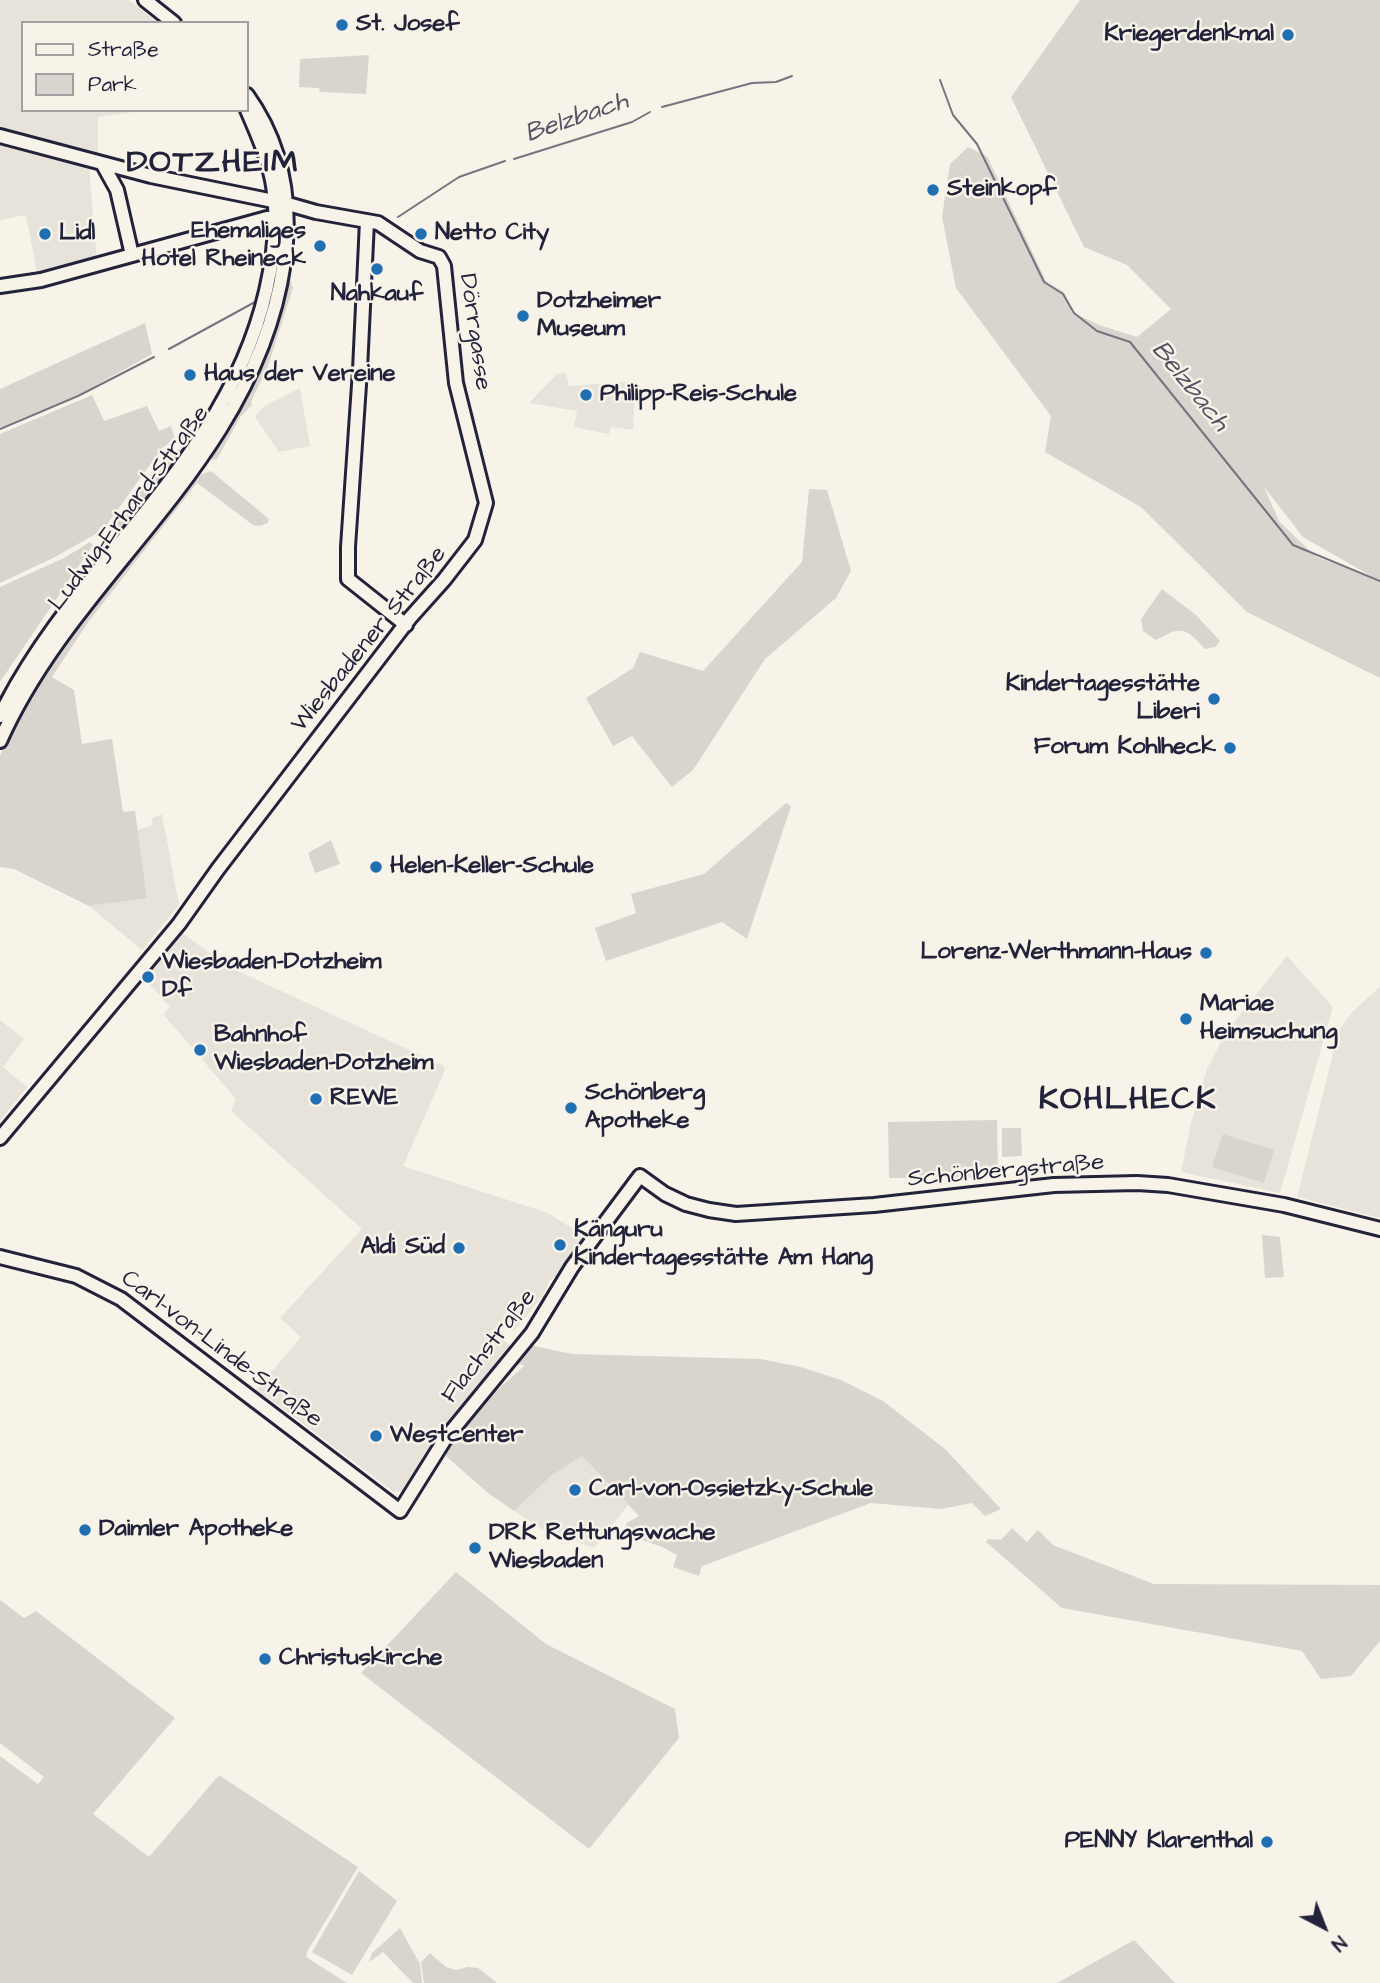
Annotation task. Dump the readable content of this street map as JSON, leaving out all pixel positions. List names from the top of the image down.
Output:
{
  "streets": {
    "street": [
      "Dörrgasse",
      "Ludwig-Erhard-Straße",
      "Wiesbadener Straße",
      "Schönbergstraße",
      "Flachstraße",
      "Carl-von-Linde-Straße"
    ]
  },
  "crossings": [
    ["Dörrgasse", "Wiesbadener Straße"],
    ["Schönbergstraße", "Flachstraße"],
    ["Flachstraße", "Carl-von-Linde-Straße"]
  ],
  "districts": ["DOTZHEIM", "KOHLHECK"],
  "water": ["Belzbach"],
  "places": [
    "St. Josef",
    "Kriegerdenkmal",
    "Steinkopf",
    "Lidl",
    "Netto City",
    "Ehemaliges Hotel Rheineck",
    "Nahkauf",
    "Dotzheimer Museum",
    "Haus der Vereine",
    "Philipp-Reis-Schule",
    "Kindertagesstätte Liberi",
    "Forum Kohlheck",
    "Helen-Keller-Schule",
    "Lorenz-Werthmann-Haus",
    "Wiesbaden-Dotzheim Df",
    "Mariae Heimsuchung",
    "Bahnhof Wiesbaden-Dotzheim",
    "REWE",
    "Schönberg Apotheke",
    "Känguru Kindertagesstätte Am Hang",
    "Aldi Süd",
    "Westcenter",
    "Carl-von-Ossietzky-Schule",
    "Daimler Apotheke",
    "DRK Rettungswache Wiesbaden",
    "Christuskirche",
    "PENNY Klarenthal"
  ],
  "legend": ["Straße", "Park"],
  "north": "bottom right"
}
